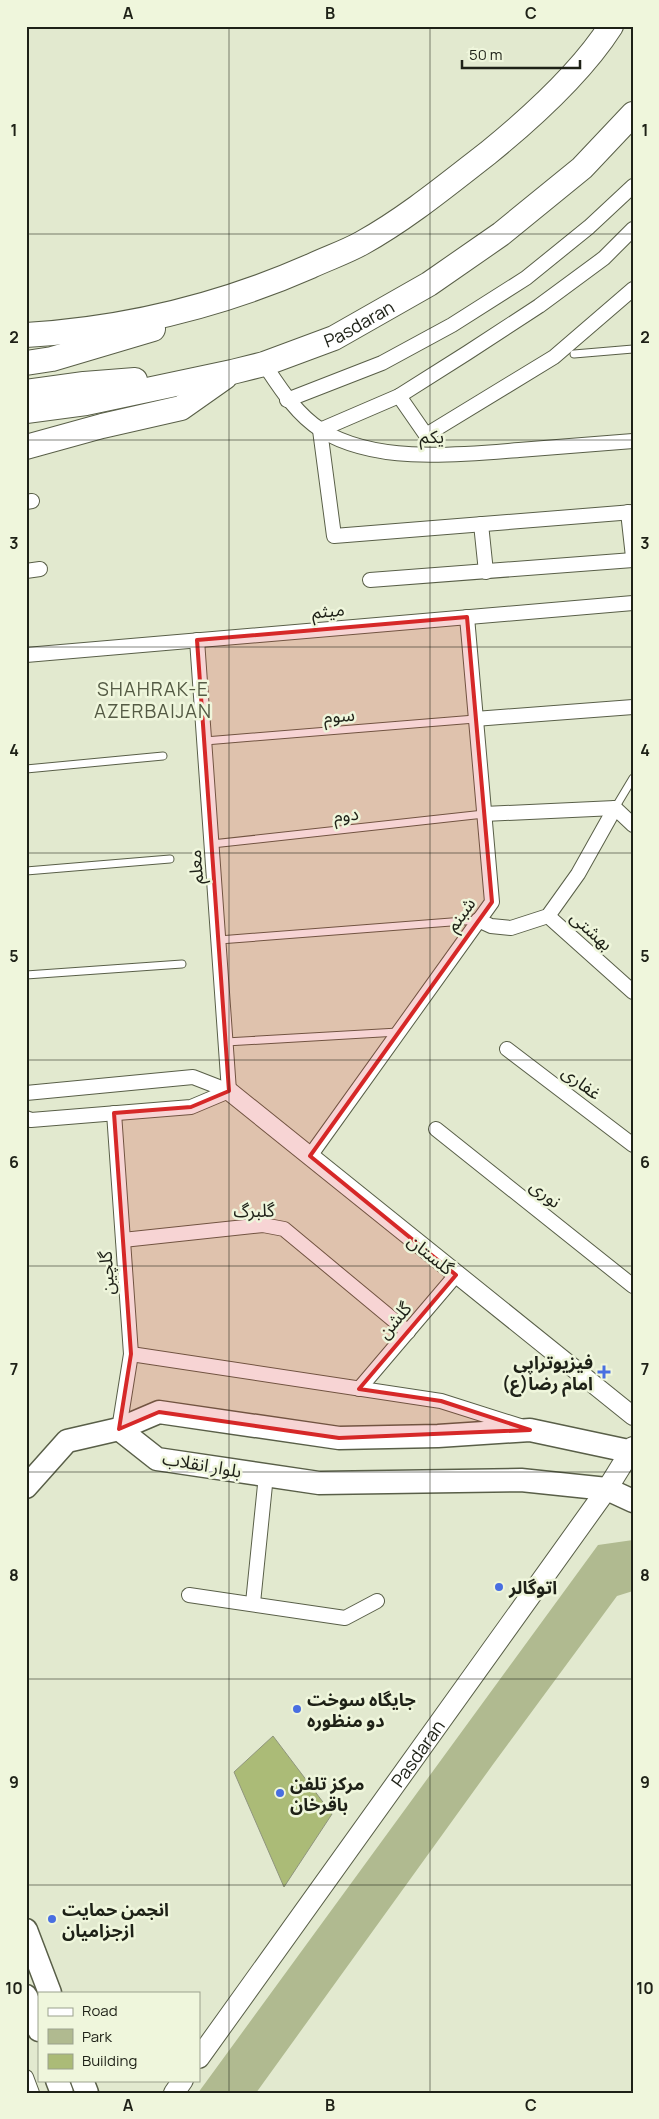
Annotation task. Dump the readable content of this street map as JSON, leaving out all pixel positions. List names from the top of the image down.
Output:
{
  "streets": {
    "highway": ["Pasdaran"],
    "main road": ["بلوار انقلاب"],
    "street": [
      "یکم",
      "میثم",
      "معلم",
      "شبنم",
      "بهشتی",
      "غفاری",
      "نوری",
      "گلبرگ",
      "گلستان",
      "گلچین",
      "گلشن"
    ],
    "lane": ["سوم", "دوم"]
  },
  "crossings": [
    ["Pasdaran", "یکم"],
    ["Pasdaran", "بلوار انقلاب"],
    ["میثم", "معلم"],
    ["میثم", "شبنم"],
    ["سوم", "معلم"],
    ["سوم", "شبنم"],
    ["دوم", "معلم"],
    ["دوم", "شبنم"],
    ["معلم", "گلستان"],
    ["شبنم", "گلستان"],
    ["گلبرگ", "گلچین"],
    ["گلبرگ", "گلشن"],
    ["گلستان", "گلشن"],
    ["گلچین", "بلوار انقلاب"]
  ],
  "districts": ["SHAHRAK-E AZERBAIJAN"],
  "places": {
    "health": ["فیزیوتراپی امام رضا(ع)"],
    "other": [
      "اتوگالر",
      "جایگاه سوخت دو منظوره",
      "مرکز تلفن باقرخان",
      "انجمن حمایت ازجزامیان"
    ]
  },
  "legend": ["Road", "Park", "Building"],
  "scale_bar": "50 m",
  "grid": {
    "columns": ["A", "B", "C"],
    "rows": [
      "1",
      "2",
      "3",
      "4",
      "5",
      "6",
      "7",
      "8",
      "9",
      "10"
    ]
  }
}
